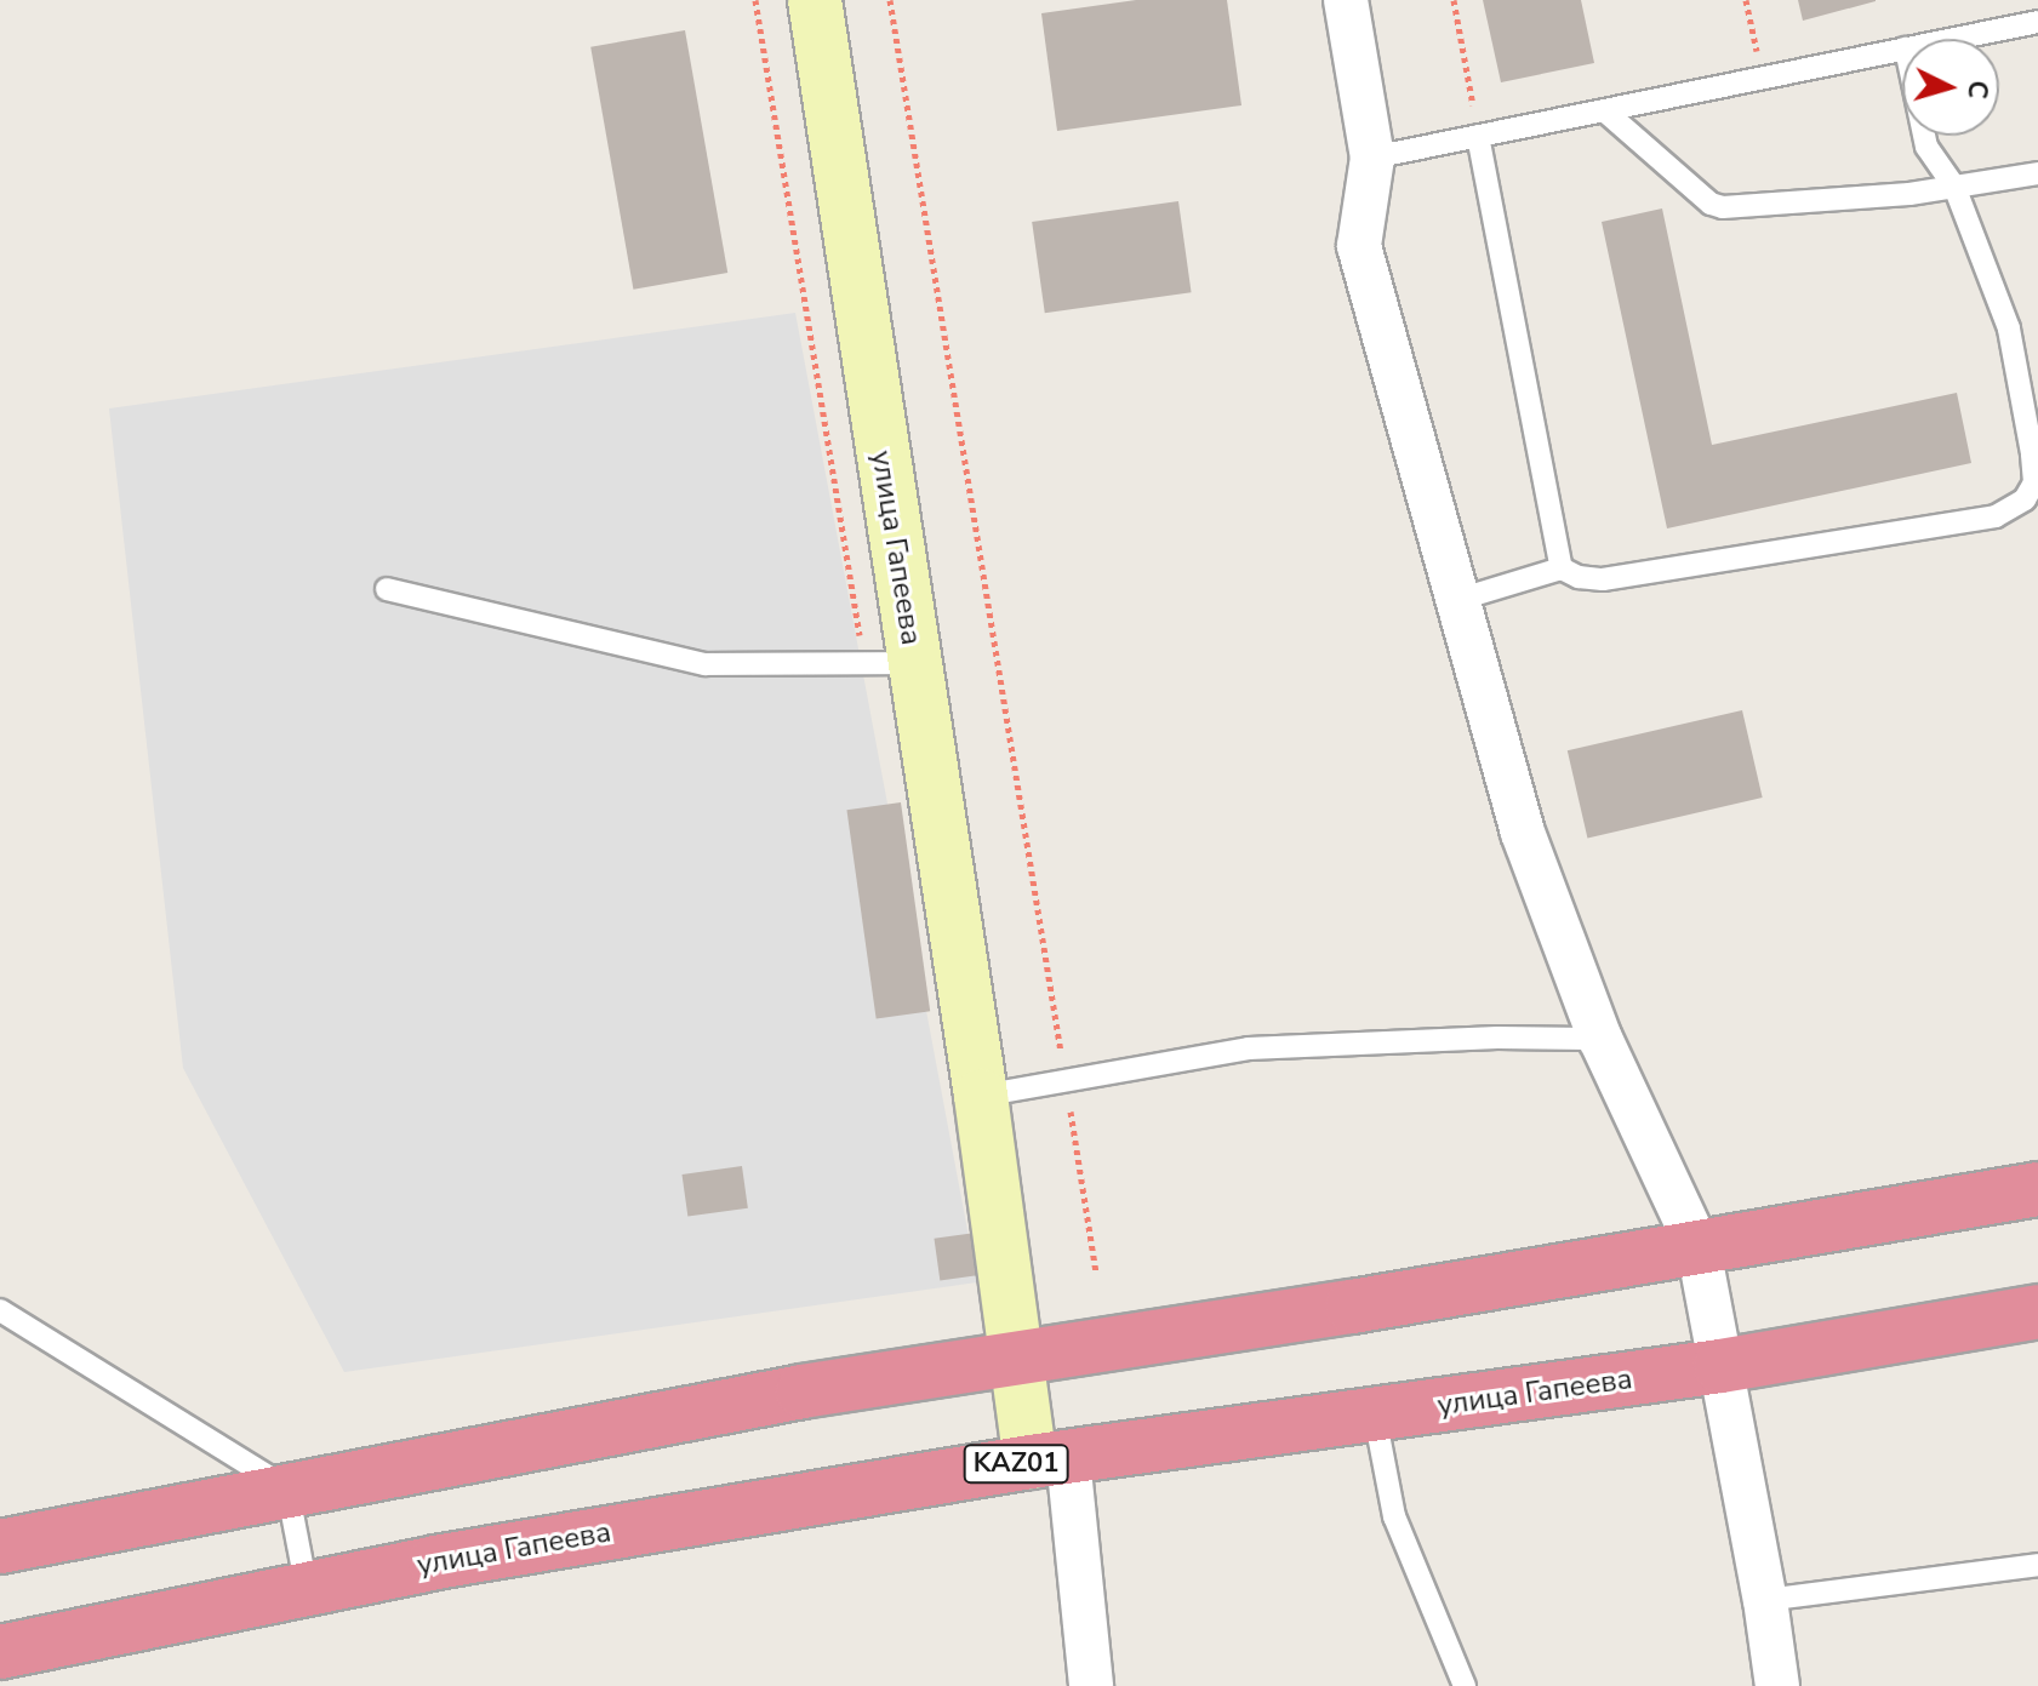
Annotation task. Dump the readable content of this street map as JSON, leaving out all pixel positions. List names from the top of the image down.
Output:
{
  "streets": {
    "highway": ["улица Гапеева", "KАZ01"]
  },
  "north": "right"
}
